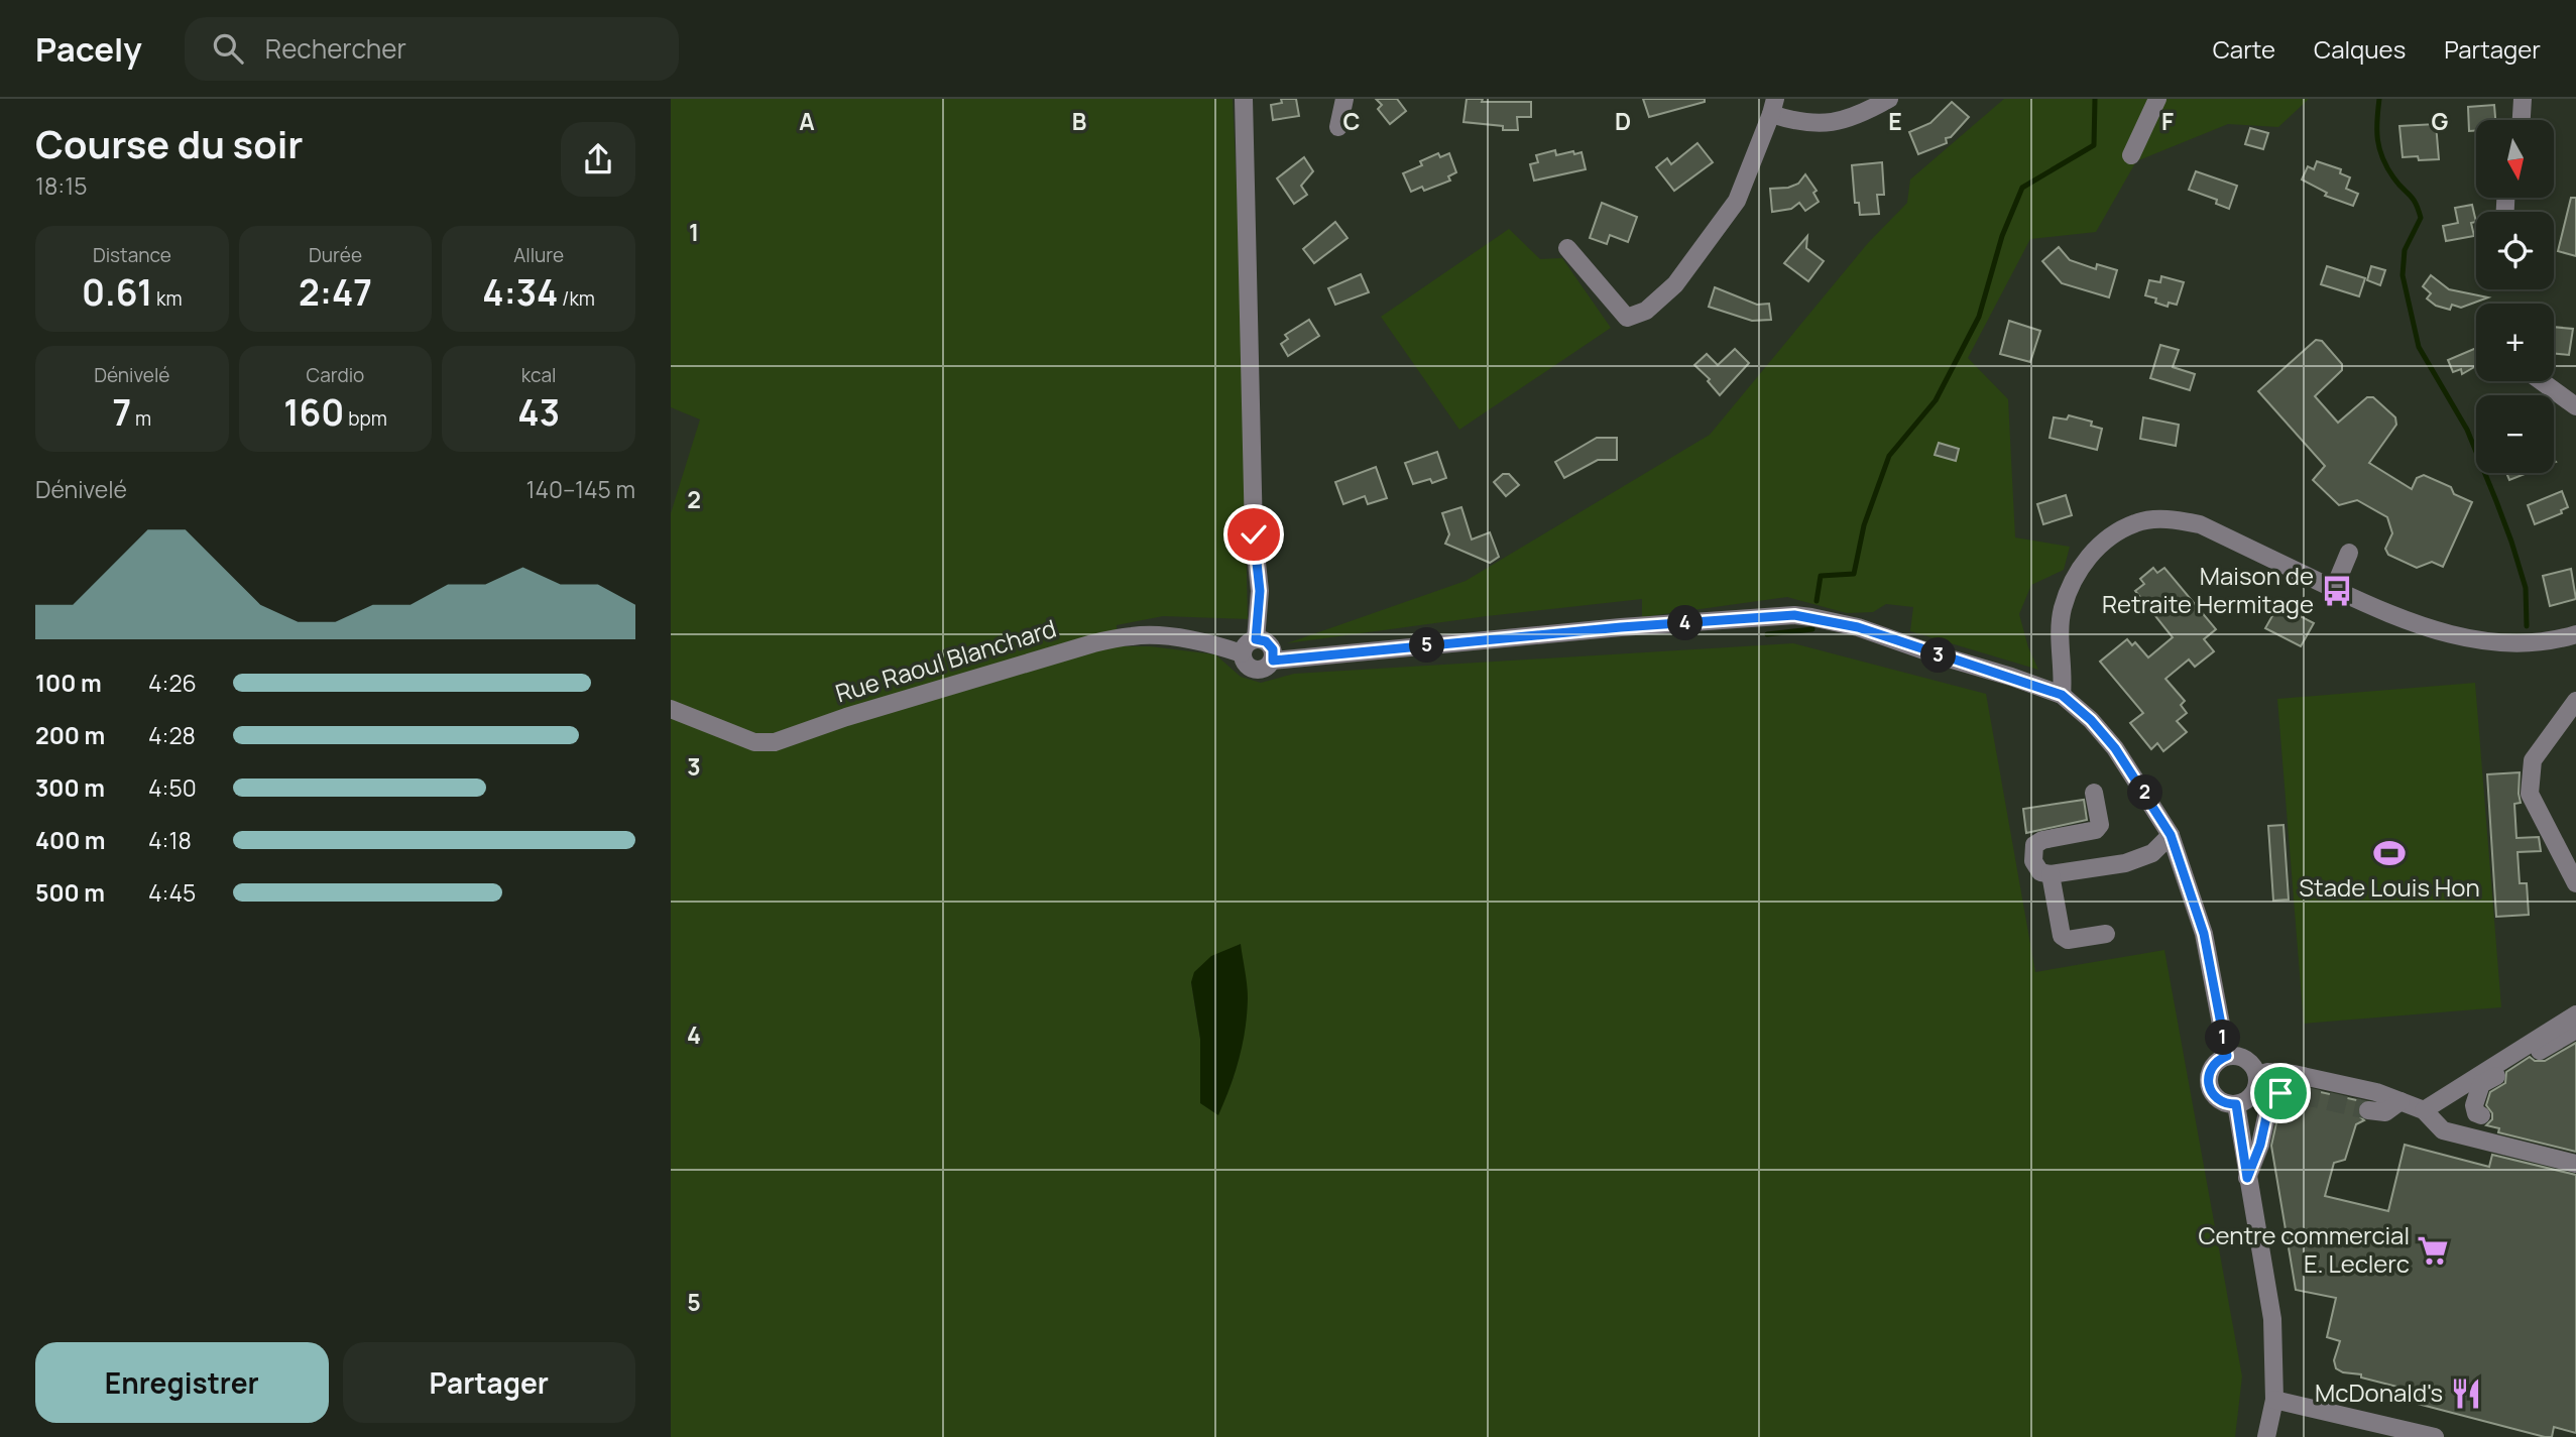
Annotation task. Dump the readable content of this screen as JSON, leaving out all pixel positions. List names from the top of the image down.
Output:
{
  "streets": {
    "street": ["Rue Raoul Blanchard"]
  },
  "places": {
    "bus stop": ["Maison de Retraite Hermitage"],
    "sports": ["Stade Louis Hon"],
    "supermarket": ["Centre commercial E. Leclerc"],
    "restaurant": ["McDonald's"]
  },
  "north": "bottom",
  "page": {
    "header": "Pacely",
    "search": "Rechercher",
    "nav": ["Carte", "Calques", "Partager"],
    "heading": ["Course du soir", "18:15"],
    "map_buttons": ["+", "−"],
    "stats": [
      ["Distance", "0.61 km"],
      ["Durée", "2:47"],
      ["Allure", "4:34 /km"],
      ["Dénivelé", "7 m"],
      ["Cardio", "160 bpm"],
      ["kcal", "43"]
    ],
    "chart": ["Dénivelé", "140–145 m"],
    "pins": [
      "4",
      "5",
      "3",
      "2",
      "1"
    ],
    "list": [
      {
        "name": "100 m",
        "note": "4:26"
      },
      {
        "name": "200 m",
        "note": "4:28"
      },
      {
        "name": "300 m",
        "note": "4:50"
      },
      {
        "name": "400 m",
        "note": "4:18"
      },
      {
        "name": "500 m",
        "note": "4:45"
      }
    ],
    "buttons": ["Enregistrer", "Partager"]
  },
  "grid": {
    "columns": [
      "A",
      "B",
      "C",
      "D",
      "E",
      "F",
      "G"
    ],
    "rows": [
      "1",
      "2",
      "3",
      "4",
      "5"
    ]
  }
}
